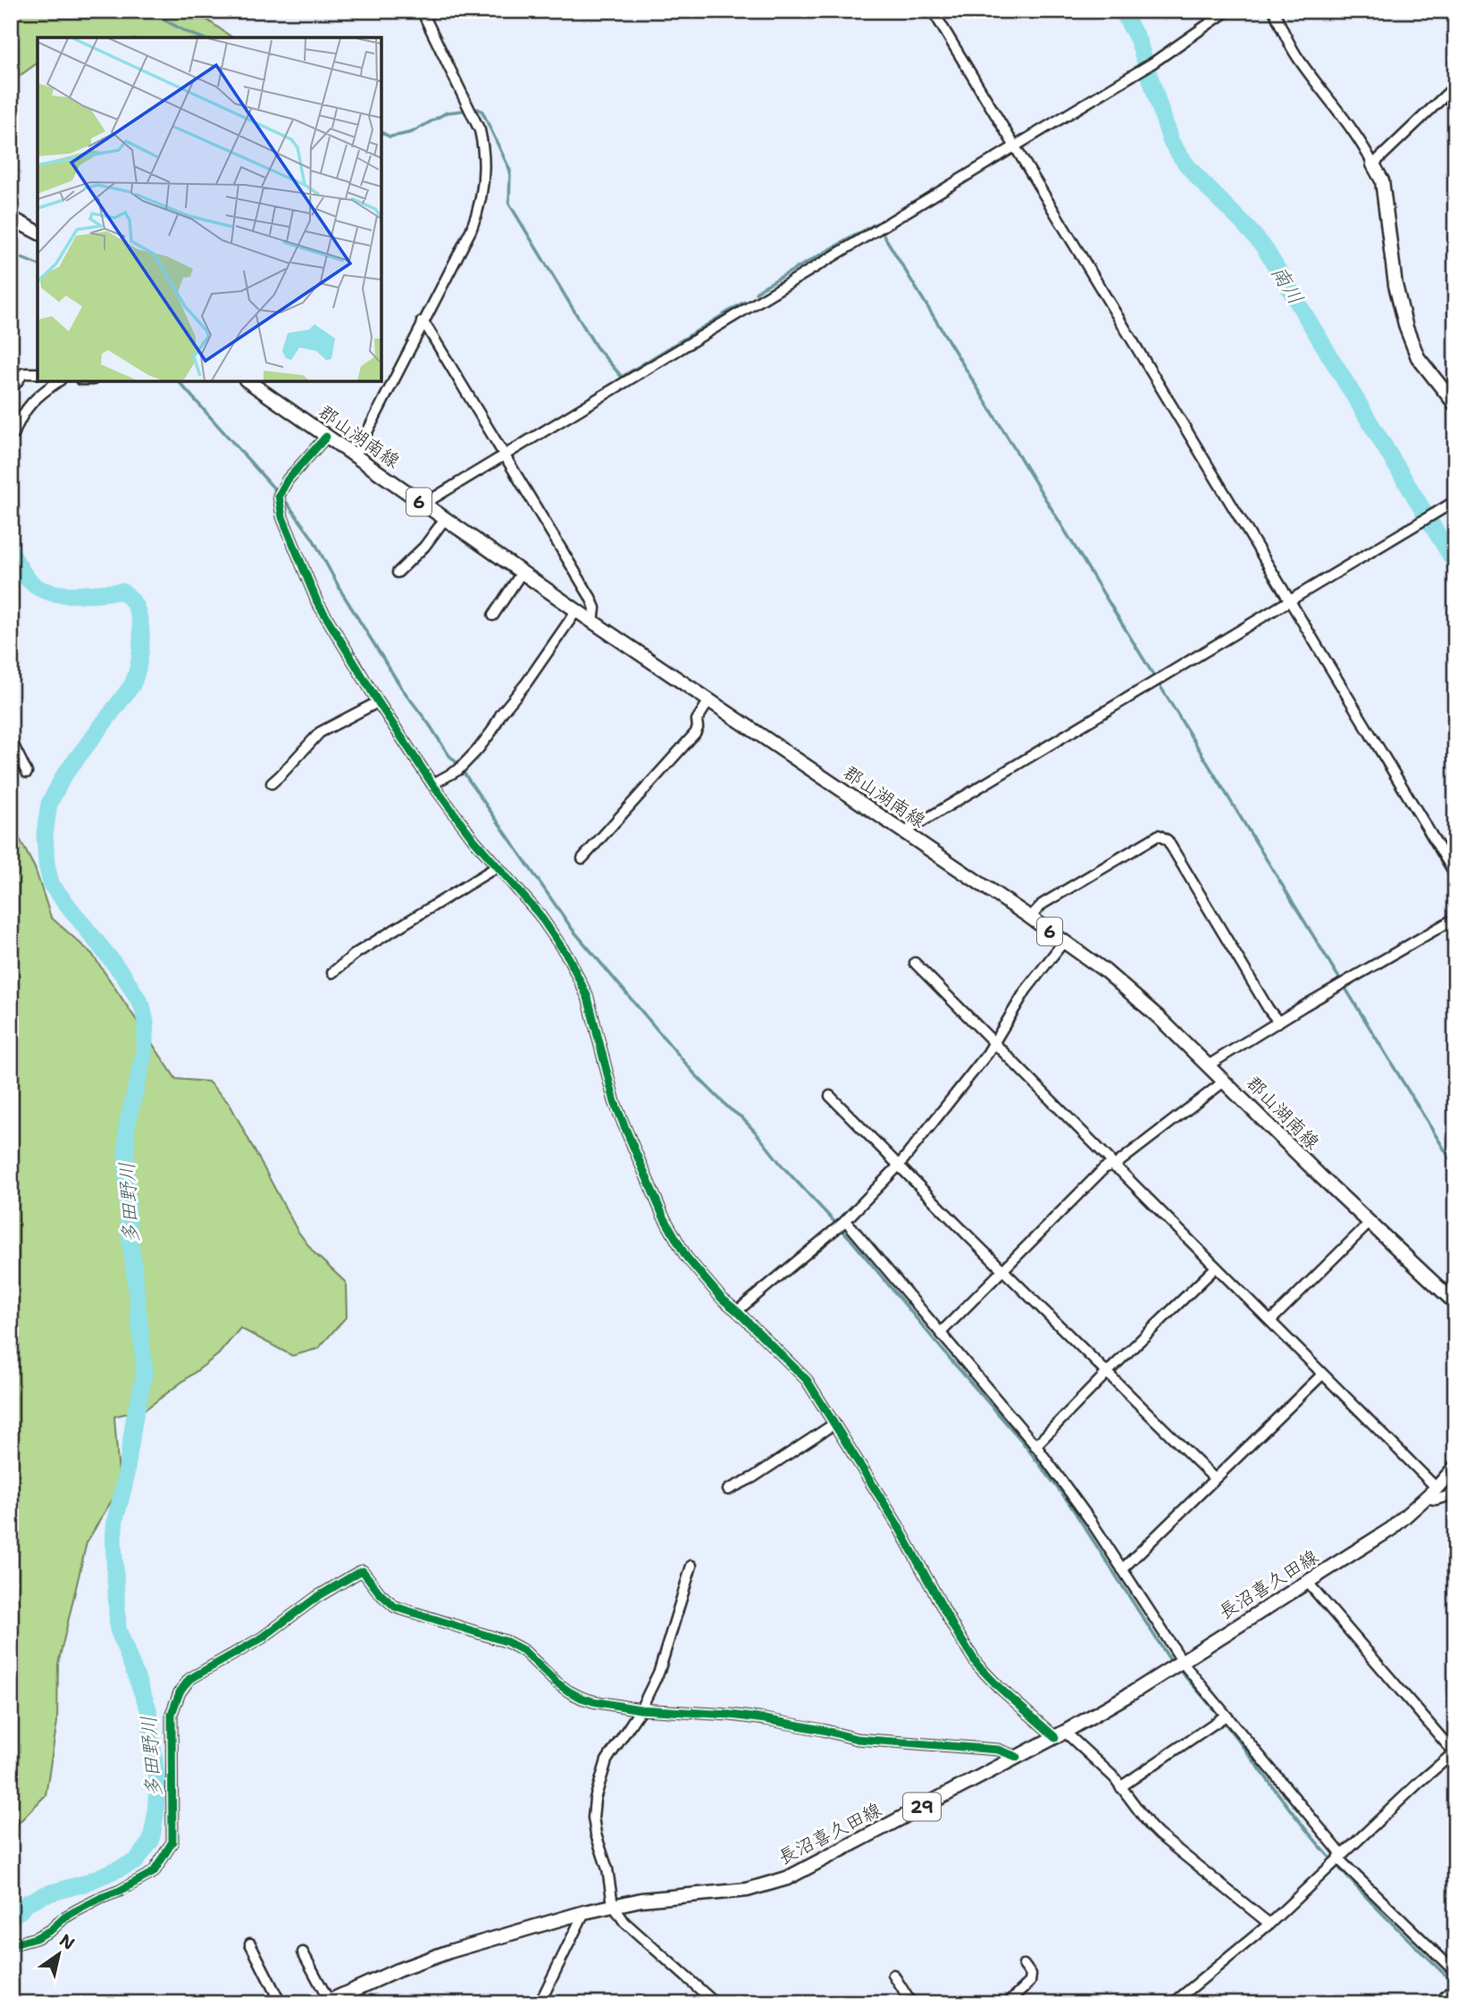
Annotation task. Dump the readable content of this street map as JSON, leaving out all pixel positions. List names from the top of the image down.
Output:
{
  "streets": {
    "main road": [
      "郡山湖南線",
      "6",
      "長沼喜久田線",
      "29"
    ]
  },
  "water": ["南川", "多田野川"],
  "north": "top right"
}
